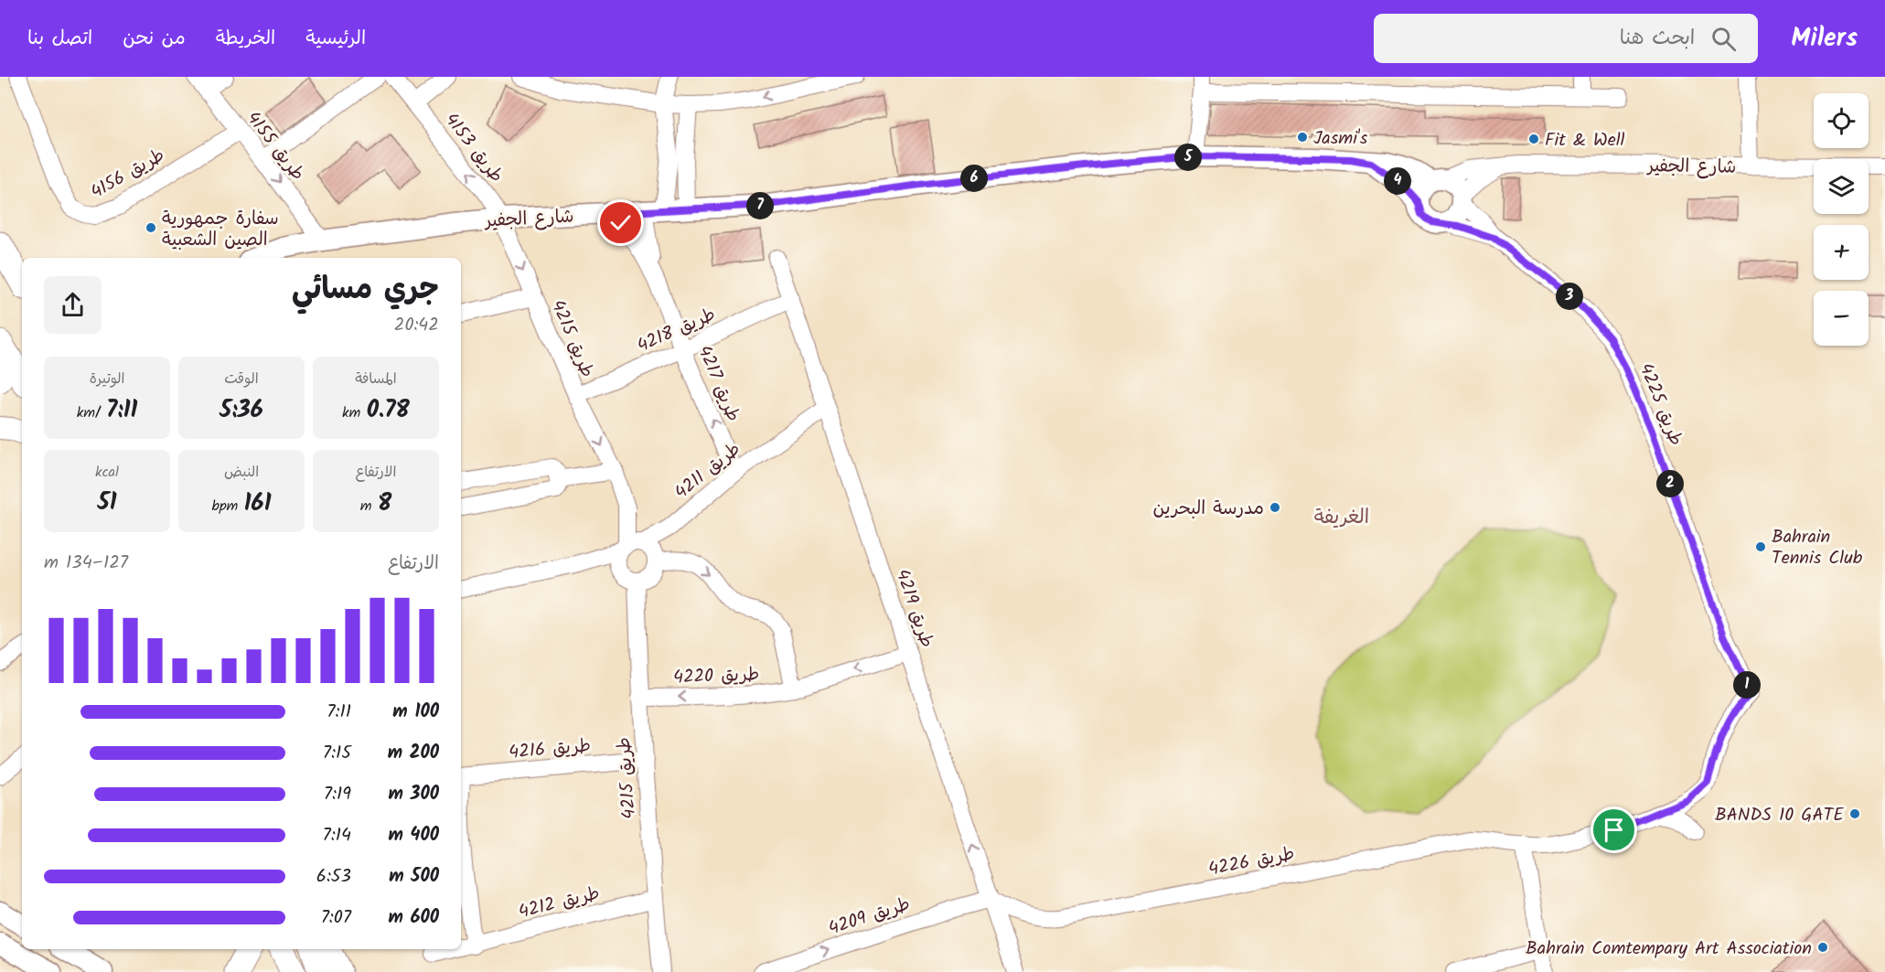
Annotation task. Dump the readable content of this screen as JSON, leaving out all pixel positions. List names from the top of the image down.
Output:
{
  "streets": {
    "street": [
      "طريق 4155",
      "طريق 4153",
      "شارع الجفير",
      "طريق 4156",
      "طريق 4218",
      "طريق 4215",
      "طريق 4217",
      "طريق 4225",
      "طريق 4211",
      "طريق 4219",
      "طريق 4220",
      "طريق 4216",
      "طريق 4226",
      "طريق 4212",
      "طريق 4209"
    ]
  },
  "crossings": [
    ["طريق 4155", "شارع الجفير"],
    ["طريق 4155", "طريق 4156"],
    ["طريق 4153", "شارع الجفير"],
    ["طريق 4153", "طريق 4215"],
    ["شارع الجفير", "طريق 4215"],
    ["شارع الجفير", "طريق 4217"],
    ["شارع الجفير", "طريق 4225"],
    ["طريق 4218", "طريق 4215"],
    ["طريق 4218", "طريق 4217"],
    ["طريق 4218", "طريق 4219"],
    ["طريق 4215", "طريق 4211"],
    ["طريق 4215", "طريق 4220"],
    ["طريق 4215", "طريق 4216"],
    ["طريق 4215", "طريق 4212"],
    ["طريق 4217", "طريق 4211"],
    ["طريق 4225", "طريق 4226"],
    ["طريق 4211", "طريق 4219"],
    ["طريق 4219", "طريق 4220"],
    ["طريق 4219", "طريق 4226"],
    ["طريق 4219", "طريق 4209"],
    ["طريق 4226", "طريق 4209"]
  ],
  "one_way": [
    "طريق 4155",
    "طريق 4153",
    "طريق 4217",
    "طريق 4220",
    "طريق 4209"
  ],
  "districts": ["الغريفة"],
  "places": [
    "Jasmi's",
    "Fit & Well",
    "سفارة جمهورية الصين الشعبية",
    "مدرسة البحرين",
    "Bahrain Tennis Club",
    "BANDS 10 GATE",
    "Bahrain Comtempary Art Association"
  ],
  "page": {
    "header": "Milers",
    "search": "ابحث هنا",
    "nav": [
      "الرئيسية",
      "الخريطة",
      "من نحن",
      "اتصل بنا"
    ],
    "map_buttons": ["+", "−"],
    "pins": [
      "5",
      "6",
      "4",
      "7",
      "3",
      "2",
      "1"
    ],
    "heading": ["جري مسائي", "20:42"],
    "stats": [
      ["المسافة", "0.78 km"],
      ["الوقت", "5:36"],
      ["الوتيرة", "7:11 /km"],
      ["الارتفاع", "8 m"],
      ["النبض", "161 bpm"],
      ["kcal", "51"]
    ],
    "chart": ["الارتفاع", "127–134 m"],
    "list": [
      {
        "name": "100 m",
        "note": "7:11"
      },
      {
        "name": "200 m",
        "note": "7:15"
      },
      {
        "name": "300 m",
        "note": "7:19"
      },
      {
        "name": "400 m",
        "note": "7:14"
      },
      {
        "name": "500 m",
        "note": "6:53"
      },
      {
        "name": "600 m",
        "note": "7:07"
      }
    ]
  }
}
